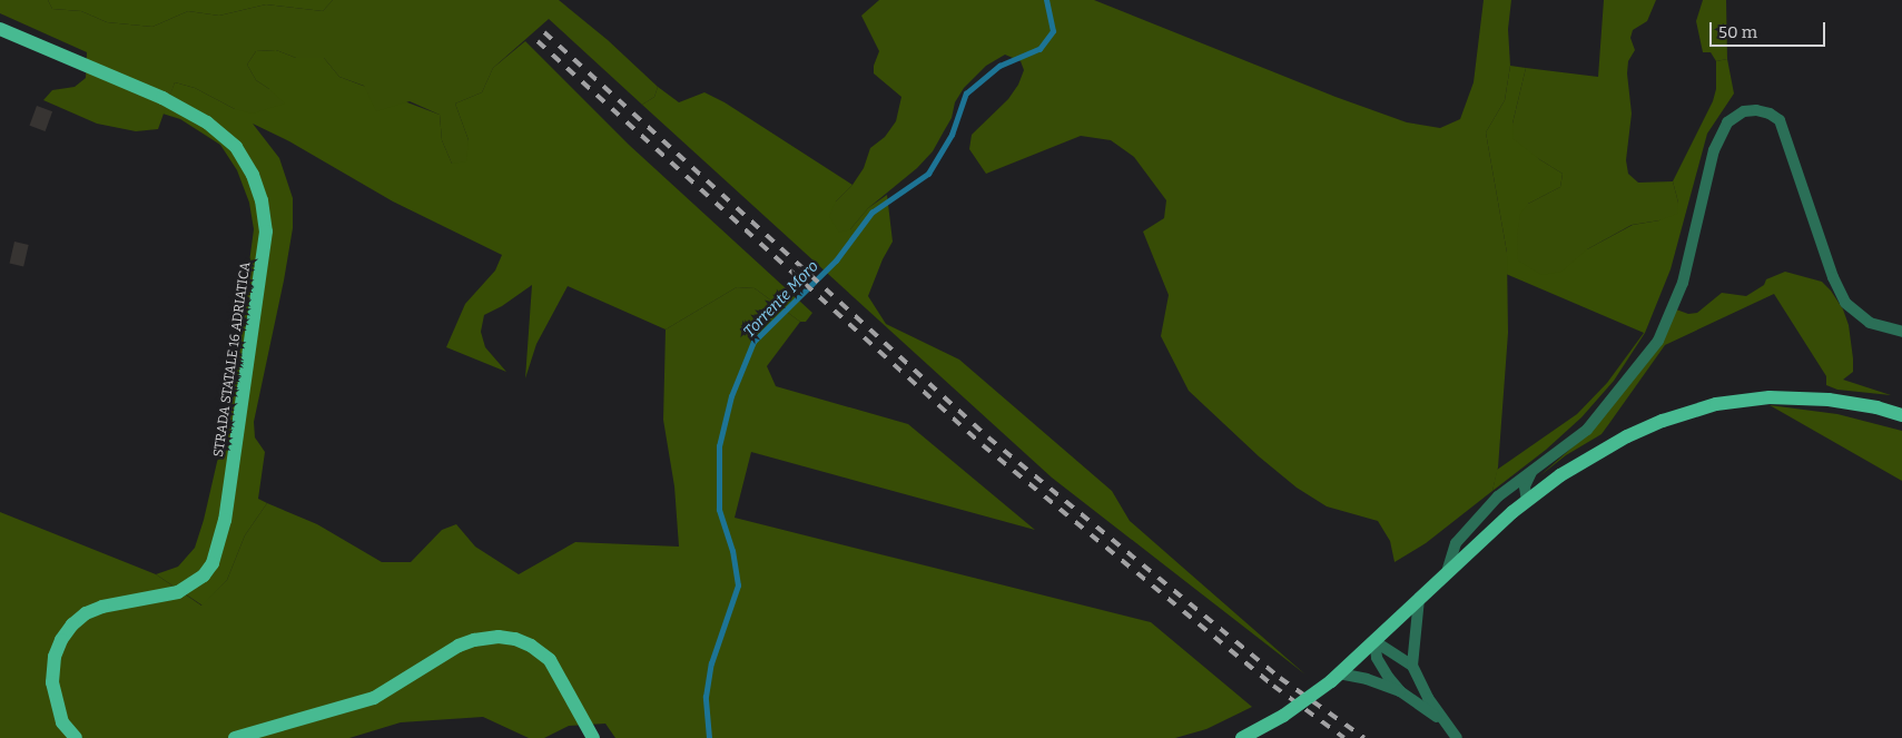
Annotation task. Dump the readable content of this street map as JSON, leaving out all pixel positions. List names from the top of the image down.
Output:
{
  "streets": {
    "main road": ["STRADA STATALE 16 ADRIATICA"]
  },
  "water": ["Torrente Moro"],
  "scale_bar": "50 m"
}
